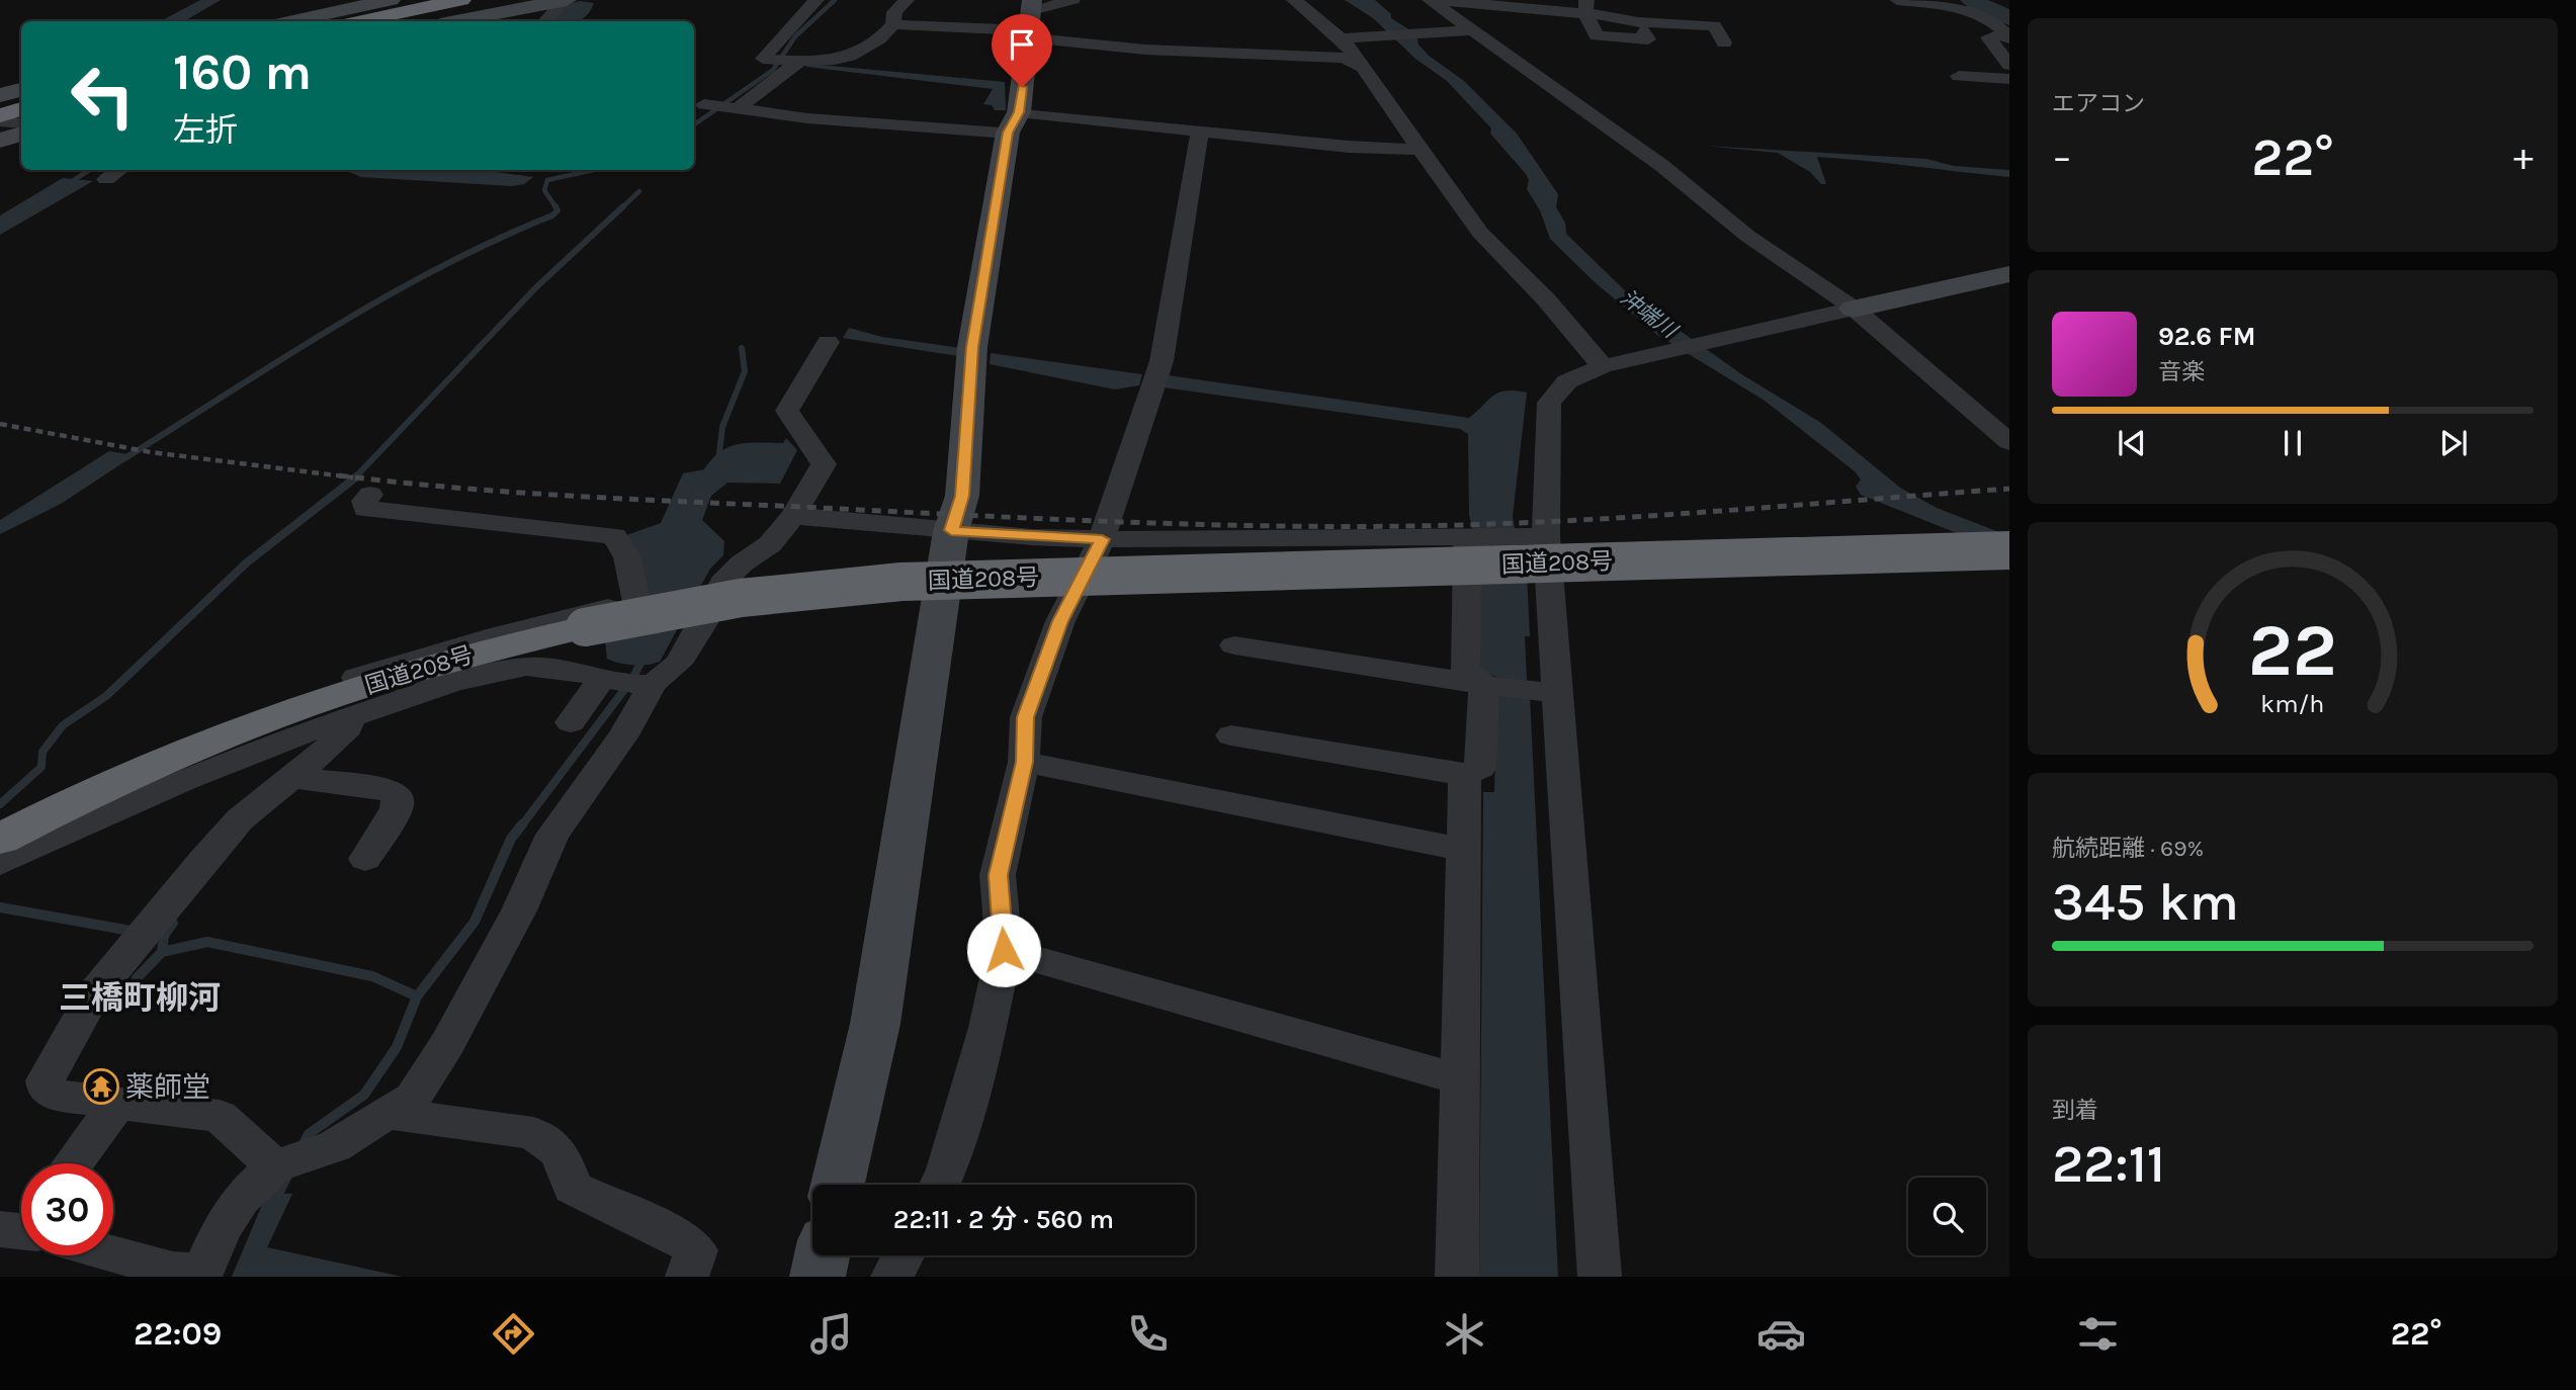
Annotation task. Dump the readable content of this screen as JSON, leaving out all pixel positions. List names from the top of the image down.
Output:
{
  "streets": {
    "highway": ["国道208号"]
  },
  "districts": ["三橋町柳河"],
  "water": ["沖端川"],
  "places": {
    "temple": ["薬師堂"]
  },
  "page": {
    "tile": [
      "エアコン",
      ["航続距離 · 69%", "345 km"],
      ["到着", "22:11"]
    ],
    "turn": ["160 m", "左折"],
    "heat": ["−", "22°", "+"],
    "song": ["92.6 FM", "音楽"],
    "limit": "30",
    "trip": "22:11 · 2 分 · 560 m",
    "tabs": ["22:09", "22°"],
    "gauge": ["22", "km/h"]
  }
}
